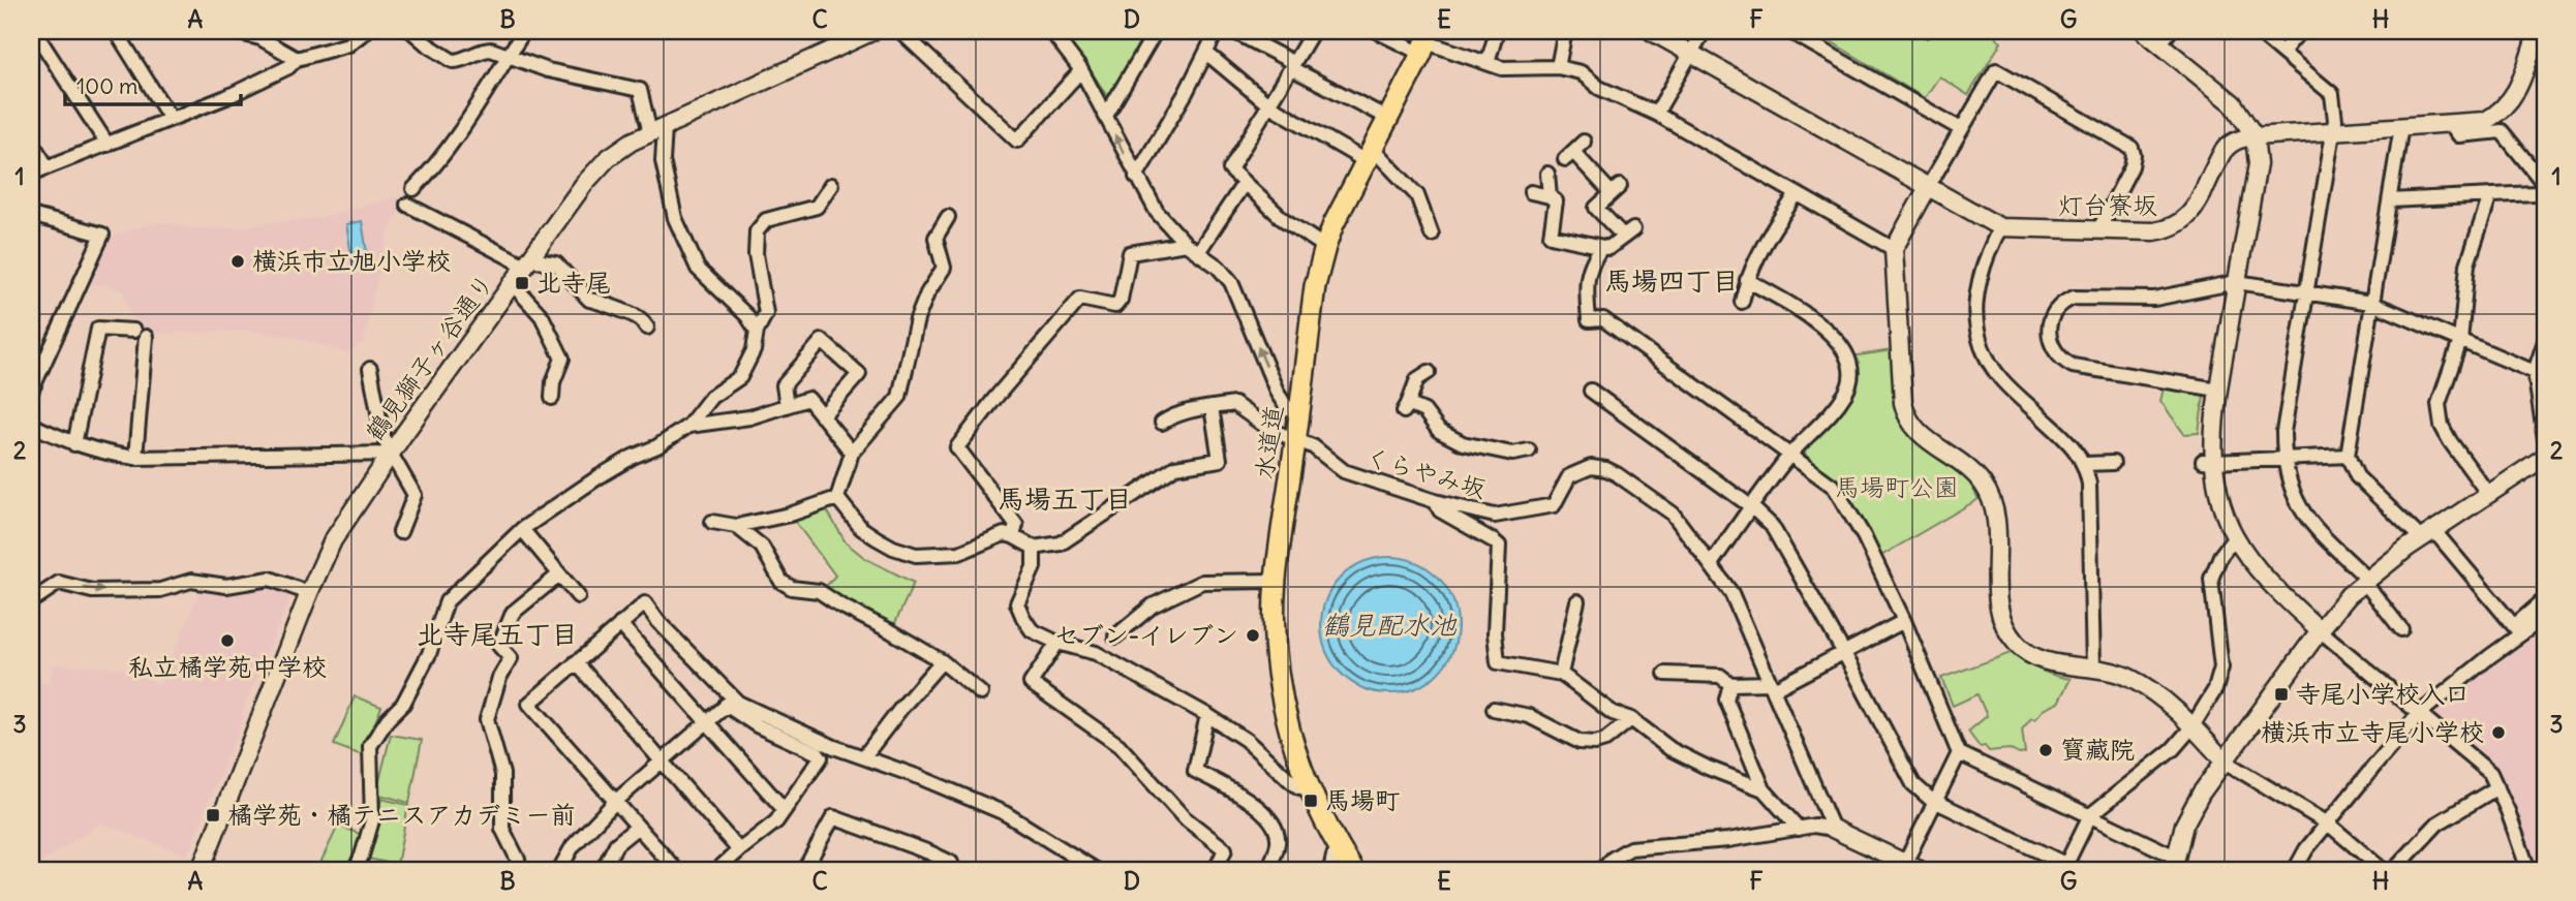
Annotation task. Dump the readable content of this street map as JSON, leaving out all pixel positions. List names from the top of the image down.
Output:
{
  "streets": {
    "main road": ["水道道"],
    "street": ["灯台寮坂", "鶴見獅子ヶ谷通り", "くらやみ坂"]
  },
  "crossings": [
    ["水道道", "くらやみ坂"]
  ],
  "districts": ["馬場四丁目", "馬場五丁目", "北寺尾五丁目"],
  "water": ["鶴見配水池"],
  "parks": ["馬場町公園"],
  "places": {
    "other": [
      "横浜市立旭小学校",
      "セブン-イレブン",
      "私立橘学苑中学校",
      "横浜市立寺尾小学校",
      "寳藏院"
    ],
    "transit": [
      "北寺尾",
      "寺尾小学校入口",
      "馬場町",
      "橘学苑・橘テニスアカデミー前"
    ]
  },
  "scale_bar": "100 m",
  "grid": {
    "columns": [
      "A",
      "B",
      "C",
      "D",
      "E",
      "F",
      "G",
      "H"
    ],
    "rows": ["1", "2", "3"]
  }
}
